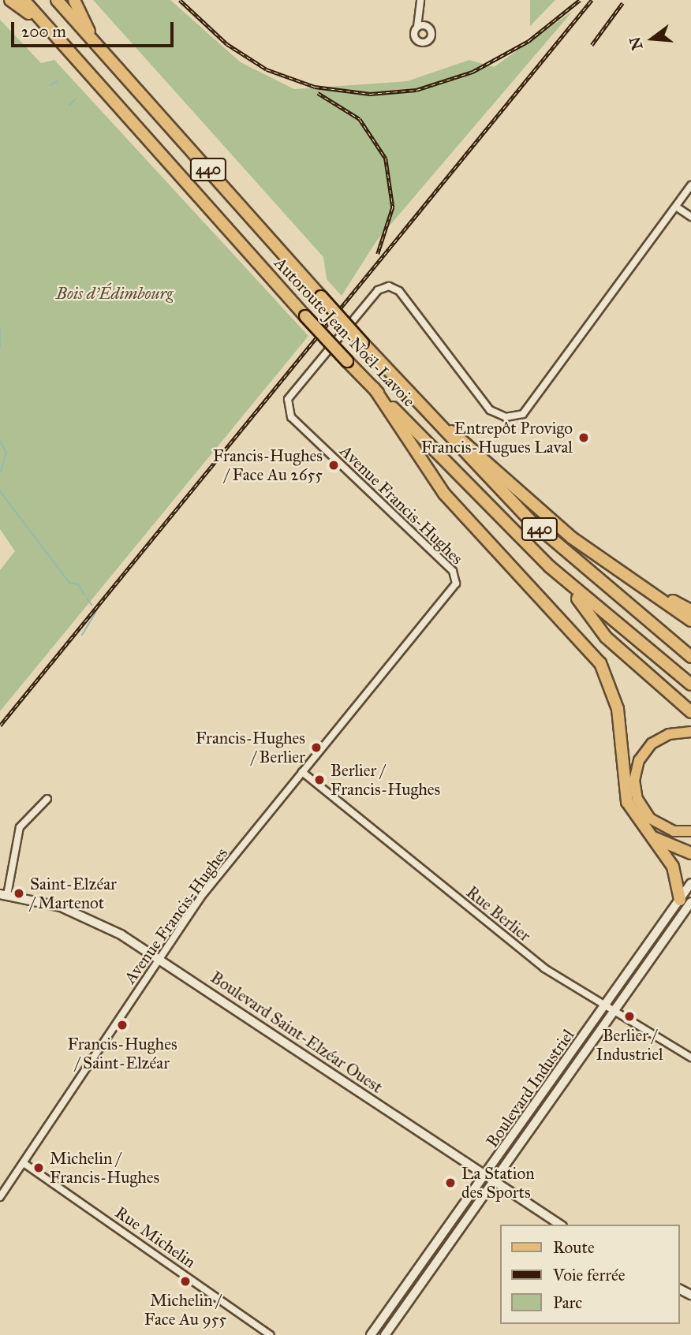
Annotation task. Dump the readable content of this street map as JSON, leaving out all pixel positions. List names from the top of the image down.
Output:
{
  "streets": {
    "highway": ["440", "Autoroute Jean-Noël-Lavoie"],
    "street": [
      "Avenue Francis-Hughes",
      "Rue Berlier",
      "Boulevard Saint-Elzéar Ouest",
      "Boulevard Industriel",
      "Rue Michelin"
    ]
  },
  "crossings": [
    ["Avenue Francis-Hughes", "Rue Berlier"],
    ["Avenue Francis-Hughes", "Boulevard Saint-Elzéar Ouest"],
    ["Avenue Francis-Hughes", "Rue Michelin"],
    ["Rue Berlier", "Boulevard Industriel"],
    ["Boulevard Saint-Elzéar Ouest", "Boulevard Industriel"]
  ],
  "parks": ["Bois d'Édimbourg"],
  "places": [
    "Entrepôt Provigo Francis-Hugues Laval",
    "Francis-Hughes / Face Au 2655",
    "Francis-Hughes / Berlier",
    "Berlier / Francis-Hughes",
    "Saint-Elzéar / Martenot",
    "Berlier / Industriel",
    "Francis-Hughes / Saint-Elzéar",
    "Michelin / Francis-Hughes",
    "La Station des Sports",
    "Michelin / Face Au 955"
  ],
  "legend": ["Route", "Voie ferrée", "Parc"],
  "scale_bar": "200 m",
  "north": "left"
}
